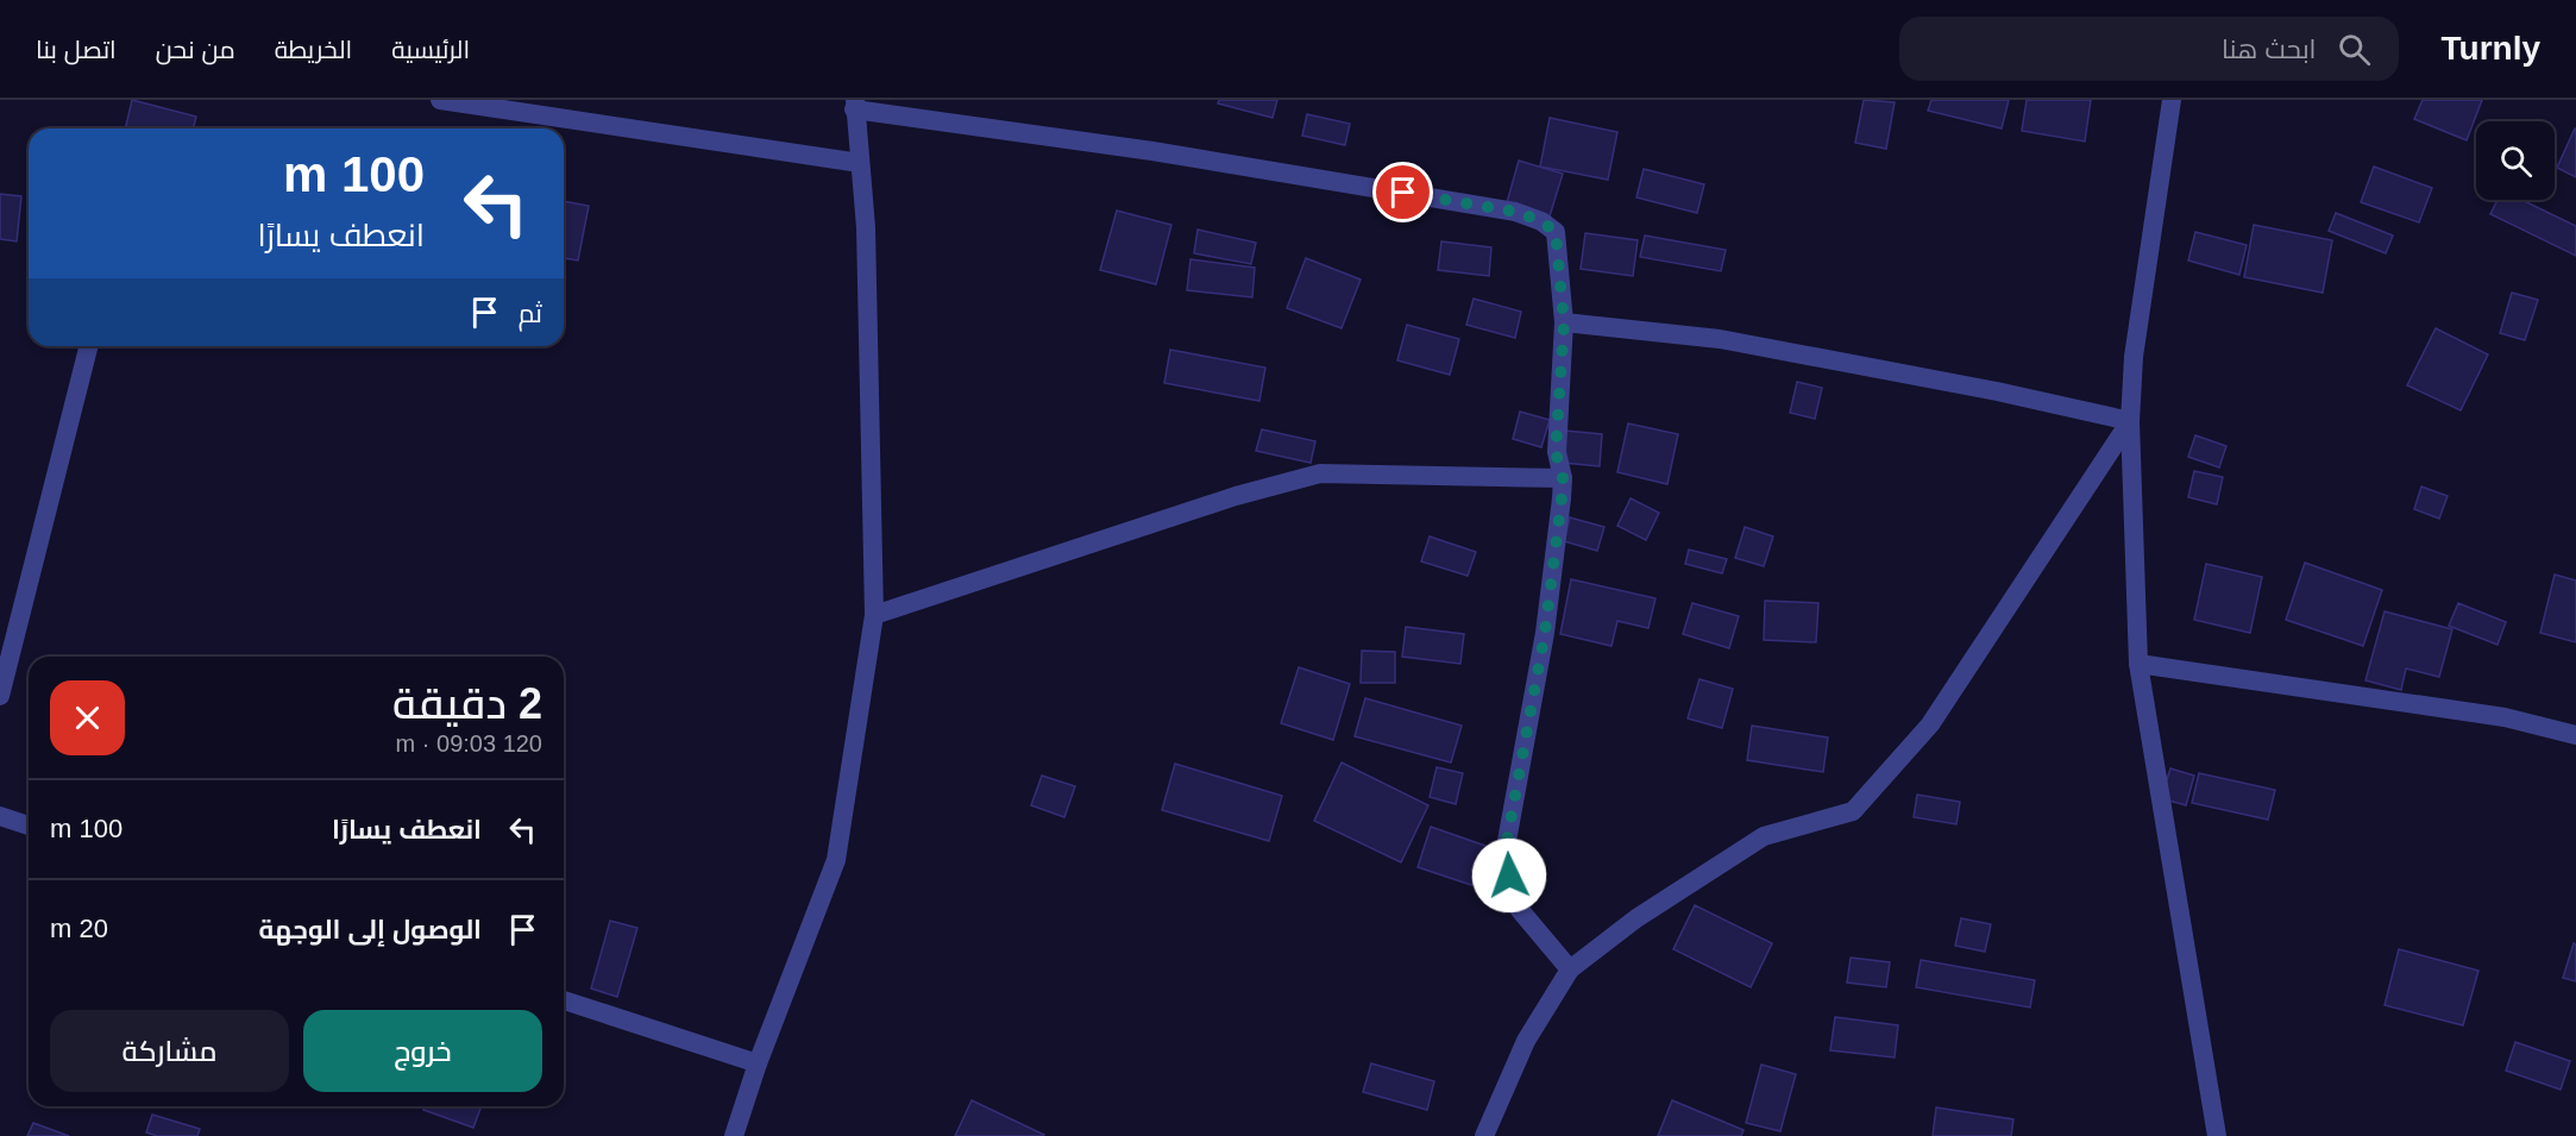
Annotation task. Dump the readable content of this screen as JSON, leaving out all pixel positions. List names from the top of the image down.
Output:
{
  "page": {
    "header": "Turnly",
    "search": "ابحث هنا",
    "nav": [
      "الرئيسية",
      "الخريطة",
      "من نحن",
      "اتصل بنا"
    ],
    "turn": ["100 m", "انعطف يسارًا"],
    "then": "ثم",
    "heading": ["2 دقيقة", "120 m · 09:03"],
    "list": [
      {
        "name": "انعطف يسارًا",
        "value": "100 m"
      },
      {
        "name": "الوصول إلى الوجهة",
        "value": "20 m"
      }
    ],
    "buttons": ["خروج", "مشاركة"]
  }
}
